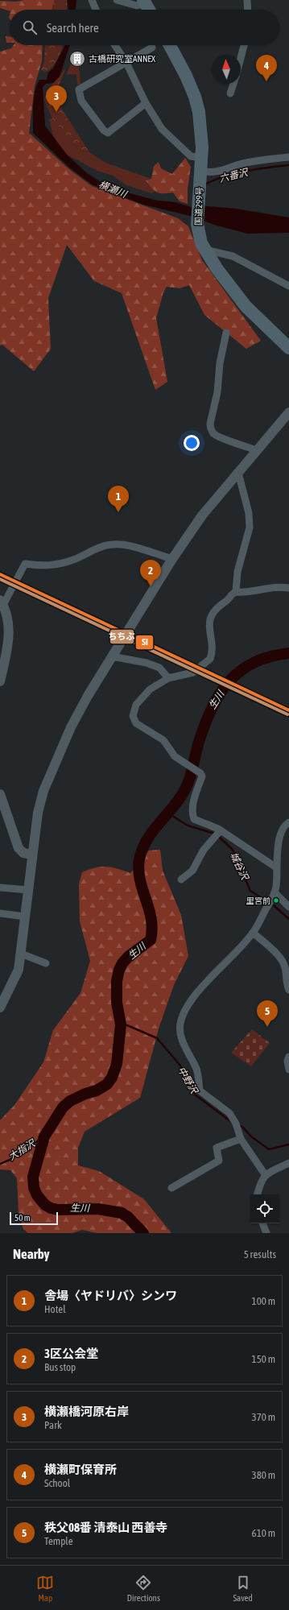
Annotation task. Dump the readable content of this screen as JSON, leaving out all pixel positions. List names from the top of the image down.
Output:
{
  "streets": {
    "highway": ["国道299号"]
  },
  "water": [
    "六番沢",
    "横瀬川",
    "生川",
    "城谷沢",
    "中野沢",
    "大指沢"
  ],
  "places": {
    "building": ["古橋研究室ANNEX"],
    "other": ["里宮前"]
  },
  "lines": ["transit line SI", "transit line ちちぶ"],
  "scale_bar": "50 m",
  "north": "top",
  "page": {
    "search": "Search here",
    "pins": [
      "4",
      "3",
      "1",
      "2",
      "5"
    ],
    "scale": "50 m",
    "heading": ["Nearby", "5 results"],
    "list": [
      {
        "mark": "1",
        "name": "舎場〈ヤドリバ〉シンワ",
        "note": "Hotel",
        "value": "100 m"
      },
      {
        "mark": "2",
        "name": "3区公会堂",
        "note": "Bus stop",
        "value": "150 m"
      },
      {
        "mark": "3",
        "name": "横瀬橋河原右岸",
        "note": "Park",
        "value": "370 m"
      },
      {
        "mark": "4",
        "name": "横瀬町保育所",
        "note": "School",
        "value": "380 m"
      },
      {
        "mark": "5",
        "name": "秩父08番 清泰山 西善寺",
        "note": "Temple",
        "value": "610 m"
      }
    ],
    "nav": ["Map", "Directions", "Saved"]
  }
}
